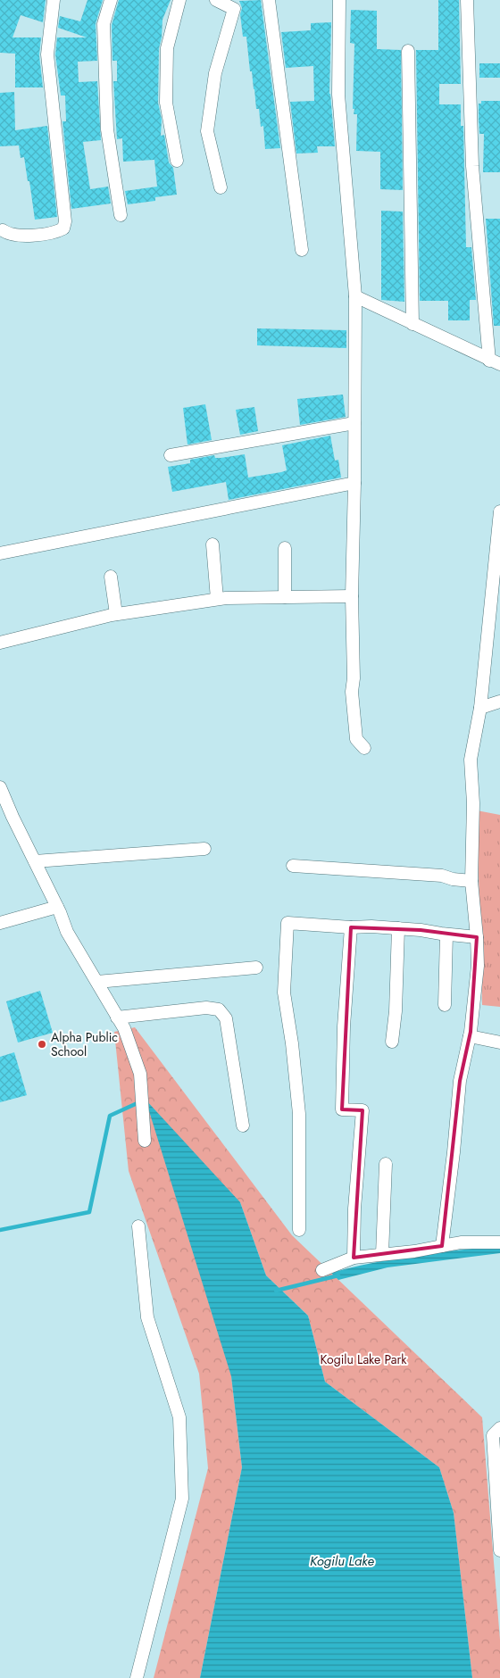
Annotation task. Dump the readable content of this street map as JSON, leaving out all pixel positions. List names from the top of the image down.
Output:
{
  "water": ["Kogilu Lake"],
  "parks": ["Kogilu Lake Park"],
  "places": ["Alpha Public School"]
}
